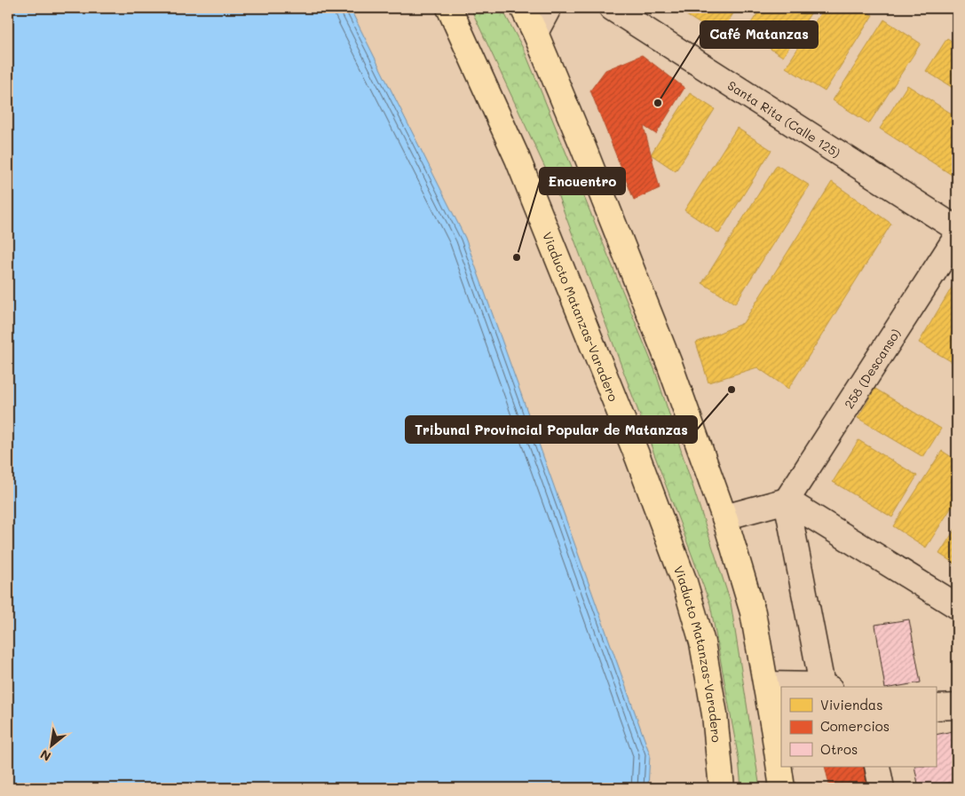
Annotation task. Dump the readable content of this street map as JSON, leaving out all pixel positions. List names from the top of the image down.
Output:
{
  "streets": {
    "highway": ["Viaducto Matanzas-Varadero"],
    "street": ["Santa Rita (Calle 125)", "258 (Descanso)"]
  },
  "places": ["Café Matanzas", "Encuentro", "Tribunal Provincial Popular de Matanzas"],
  "legend": ["Viviendas", "Comercios", "Otros"],
  "north": "bottom left"
}
